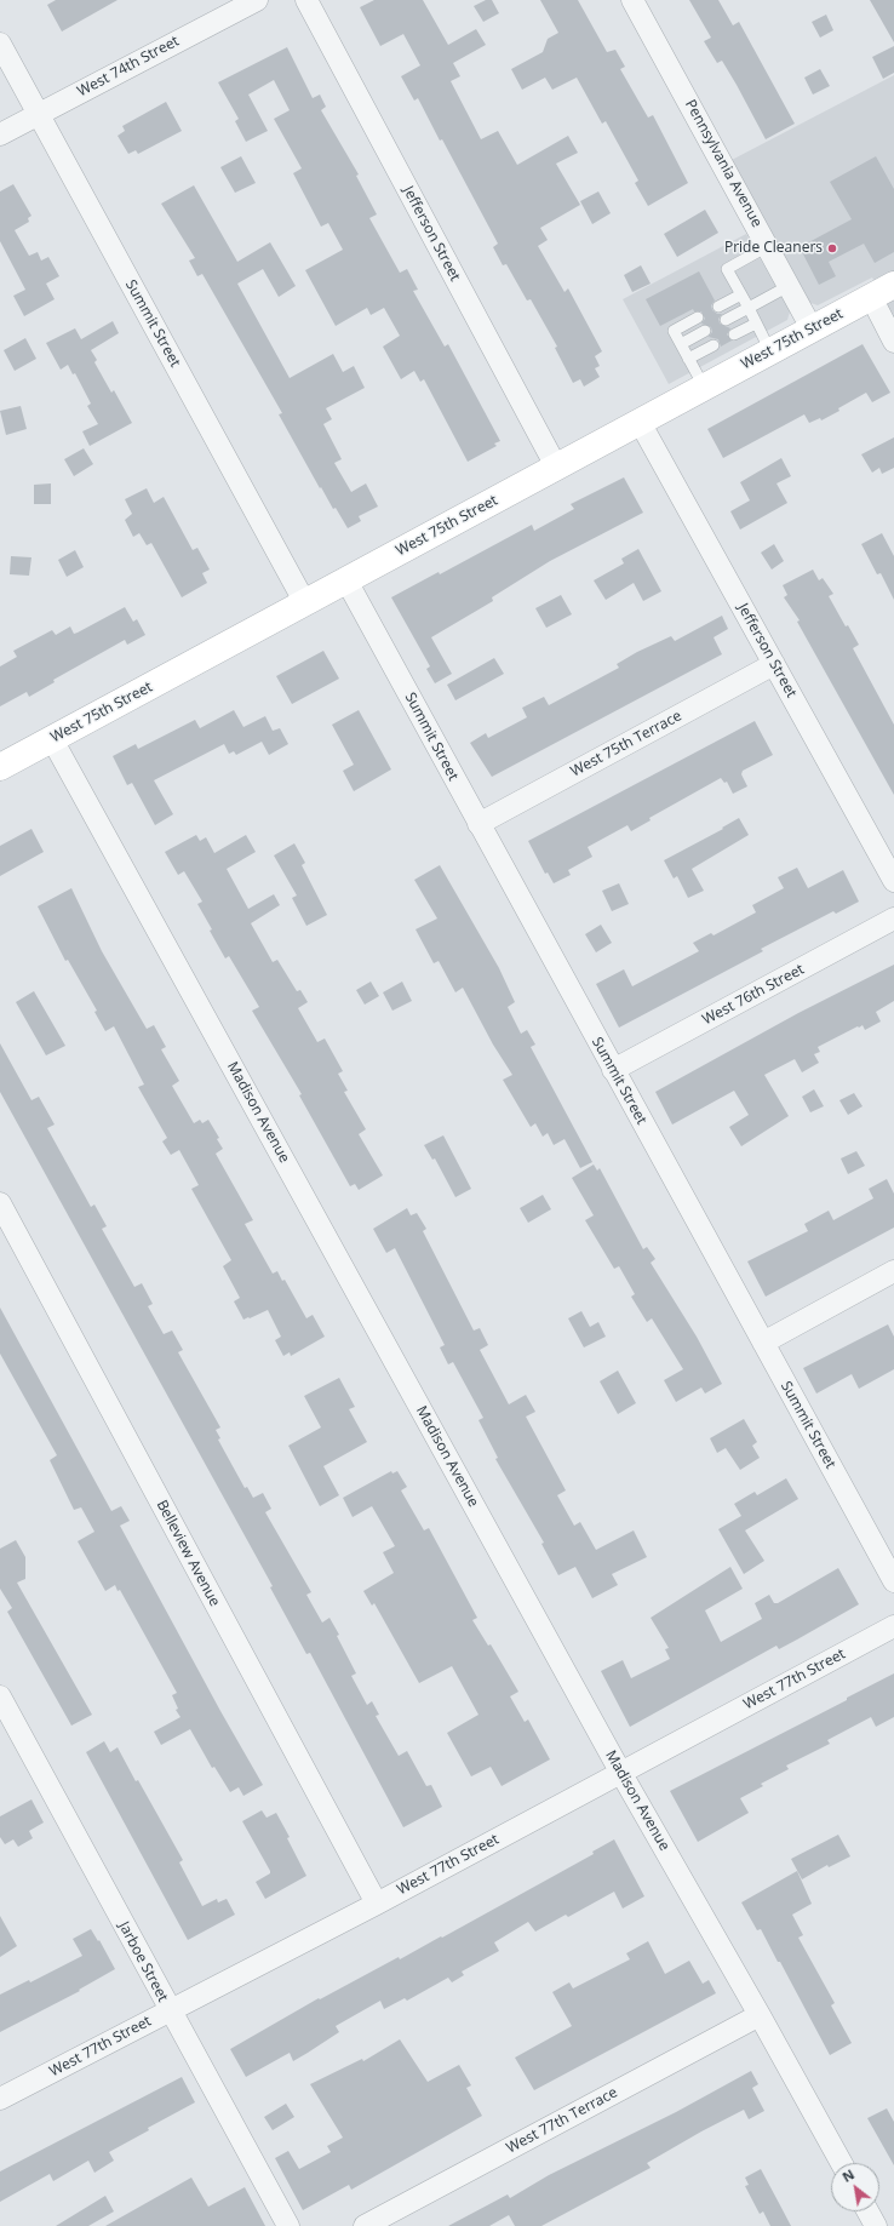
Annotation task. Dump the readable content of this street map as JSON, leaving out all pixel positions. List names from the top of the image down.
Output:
{
  "streets": {
    "main road": ["West 75th Street"],
    "street": [
      "West 74th Street",
      "Pennsylvania Avenue",
      "Jefferson Street",
      "Summit Street",
      "West 75th Terrace",
      "West 76th Street",
      "Madison Avenue",
      "Belleview Avenue",
      "West 77th Street",
      "Jarboe Street",
      "West 77th Terrace"
    ]
  },
  "crossings": [
    ["West 74th Street", "Summit Street"],
    ["Pennsylvania Avenue", "West 75th Street"],
    ["Jefferson Street", "West 75th Street"],
    ["Jefferson Street", "West 75th Terrace"],
    ["Summit Street", "West 75th Street"],
    ["Summit Street", "West 75th Terrace"],
    ["Summit Street", "West 76th Street"],
    ["West 75th Street", "Madison Avenue"],
    ["Madison Avenue", "West 77th Street"],
    ["Madison Avenue", "West 77th Terrace"],
    ["Belleview Avenue", "West 77th Street"],
    ["West 77th Street", "Jarboe Street"]
  ],
  "places": ["Pride Cleaners"],
  "north": "top left"
}
